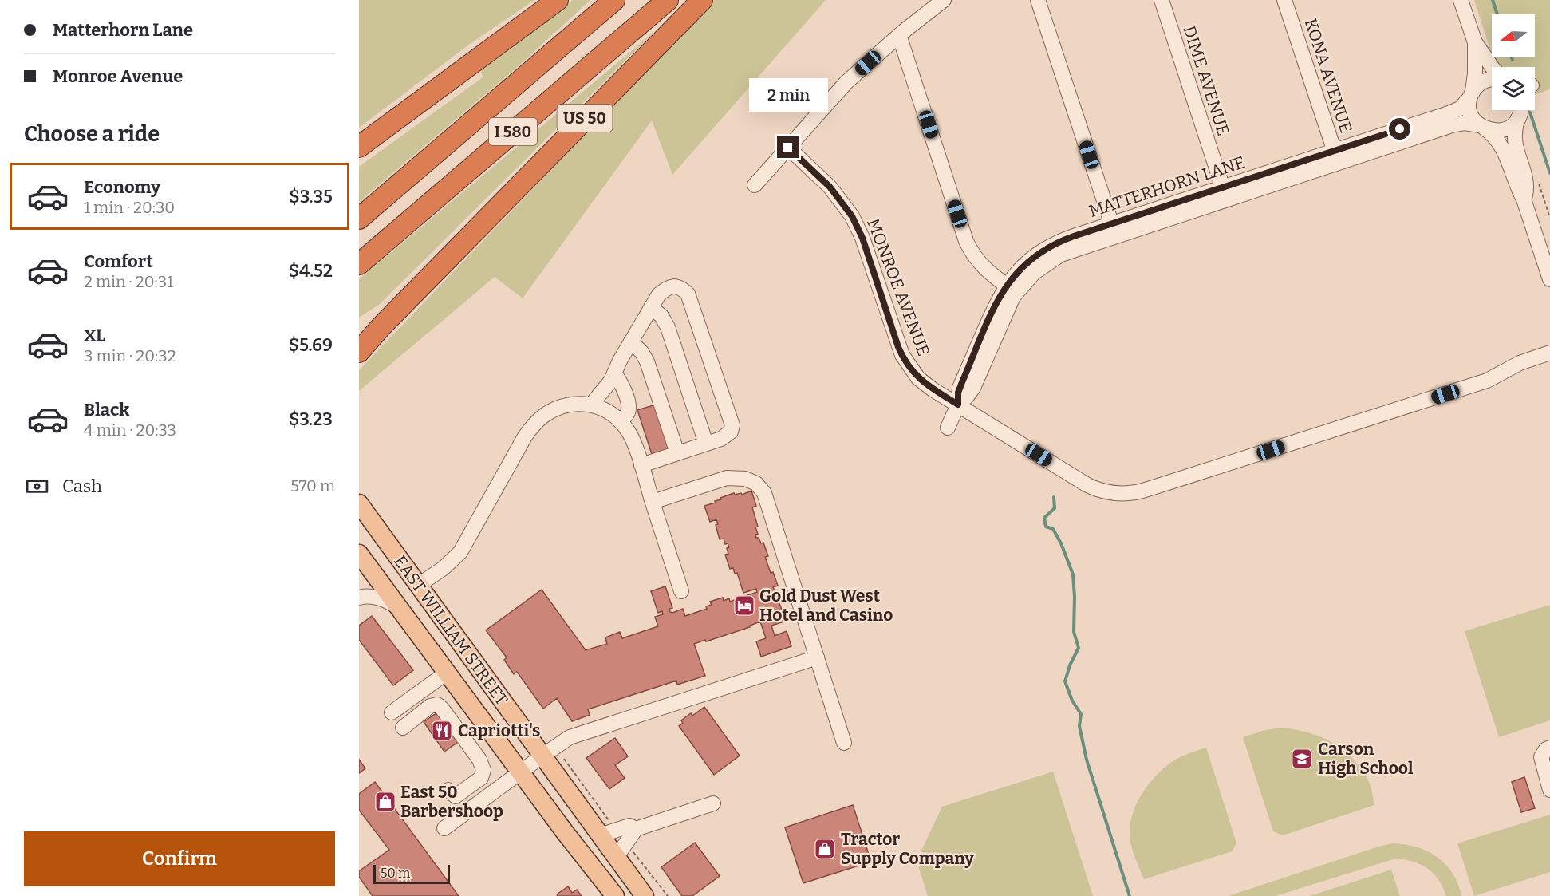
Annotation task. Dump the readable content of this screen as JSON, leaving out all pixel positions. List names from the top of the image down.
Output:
{
  "streets": {
    "highway": ["US 50", "I 580"],
    "main road": ["EAST WILLIAM STREET"],
    "street": [
      "KONA AVENUE",
      "DIME AVENUE",
      "MATTERHORN LANE",
      "MONROE AVENUE"
    ]
  },
  "crossings": [
    ["KONA AVENUE", "MATTERHORN LANE"],
    ["DIME AVENUE", "MATTERHORN LANE"],
    ["MATTERHORN LANE", "MONROE AVENUE"]
  ],
  "places": {
    "hotel": ["Gold Dust West Hotel and Casino"],
    "restaurant": ["Capriotti's"],
    "school or university": ["Carson High School"],
    "shop": ["East 50 Barbershoop", "Tractor Supply Company"]
  },
  "scale_bar": "50 m",
  "north": "left",
  "page": {
    "banner": ["Matterhorn Lane", "Monroe Avenue"],
    "bubble": "2 min",
    "heading": "Choose a ride",
    "list": [
      {
        "name": "Economy",
        "note": "1 min · 20:30",
        "value": "$3.35"
      },
      {
        "name": "Comfort",
        "note": "2 min · 20:31",
        "value": "$4.52"
      },
      {
        "name": "XL",
        "note": "3 min · 20:32",
        "value": "$5.69"
      },
      {
        "name": "Black",
        "note": "4 min · 20:33",
        "value": "$3.23"
      }
    ],
    "pay": ["Cash", "570 m"],
    "buttons": "Confirm",
    "scale": "50 m"
  }
}
